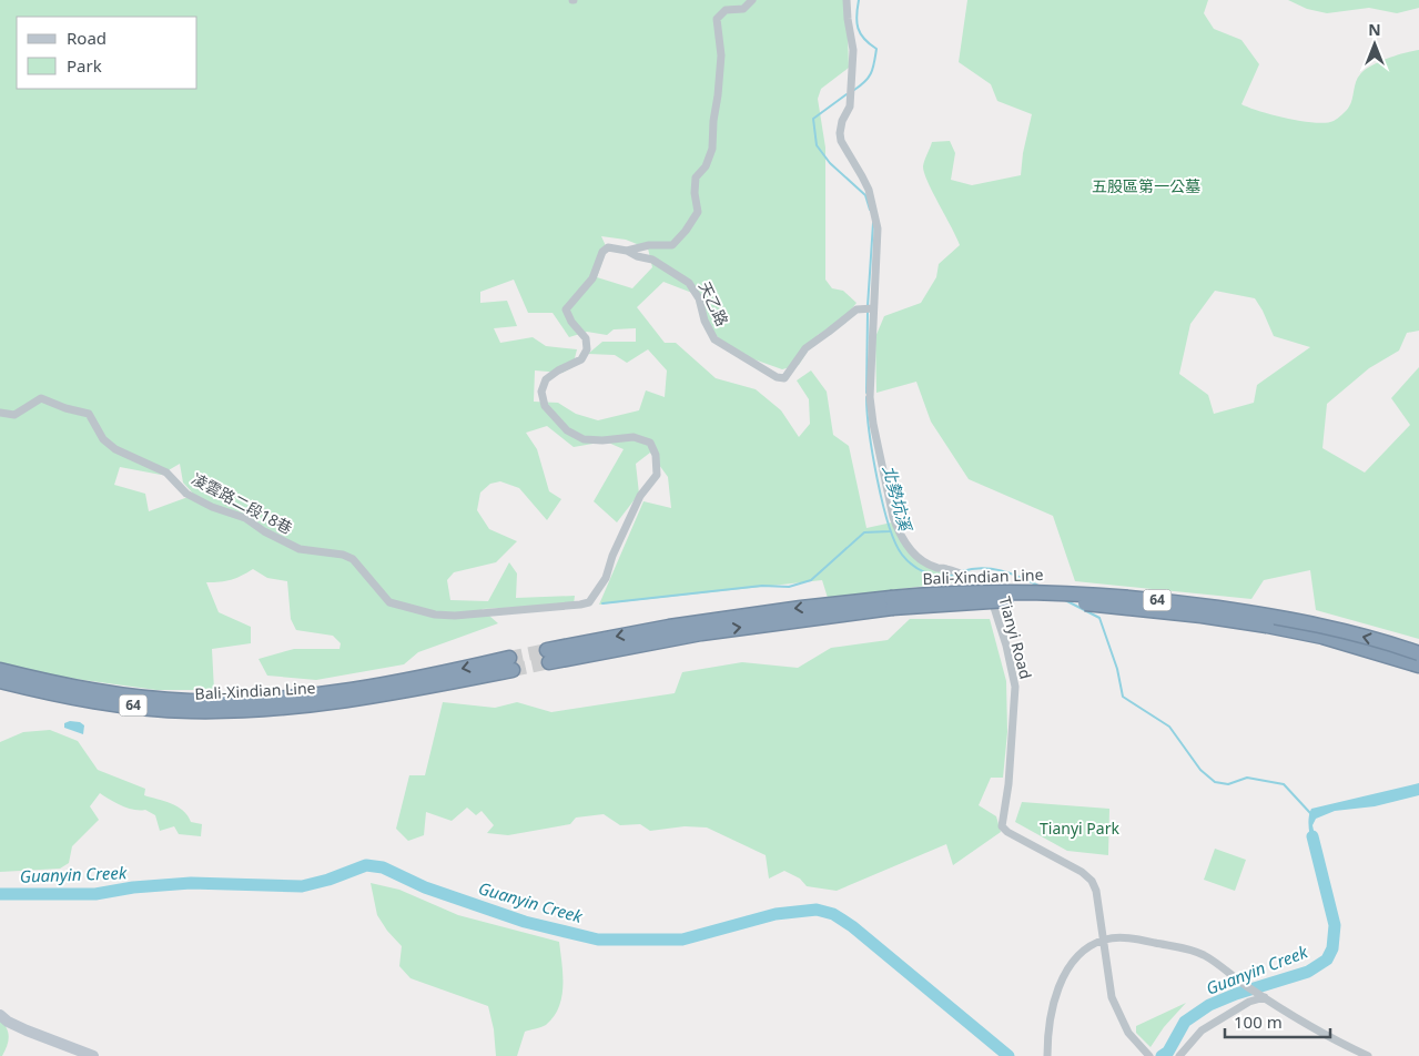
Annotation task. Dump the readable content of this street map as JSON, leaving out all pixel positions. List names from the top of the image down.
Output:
{
  "streets": {
    "highway": ["Bali-Xindian Line", "64"],
    "street": ["天乙路", "凌雲路二段18巷", "Tianyi Road"]
  },
  "crossings": [
    ["天乙路", "凌雲路二段18巷"],
    ["天乙路", "Tianyi Road"]
  ],
  "water": ["北勢坑溪", "Guanyin Creek"],
  "parks": ["五股區第一公墓", "Tianyi Park"],
  "legend": ["Road", "Park"],
  "scale_bar": "100 m",
  "north": "top"
}
